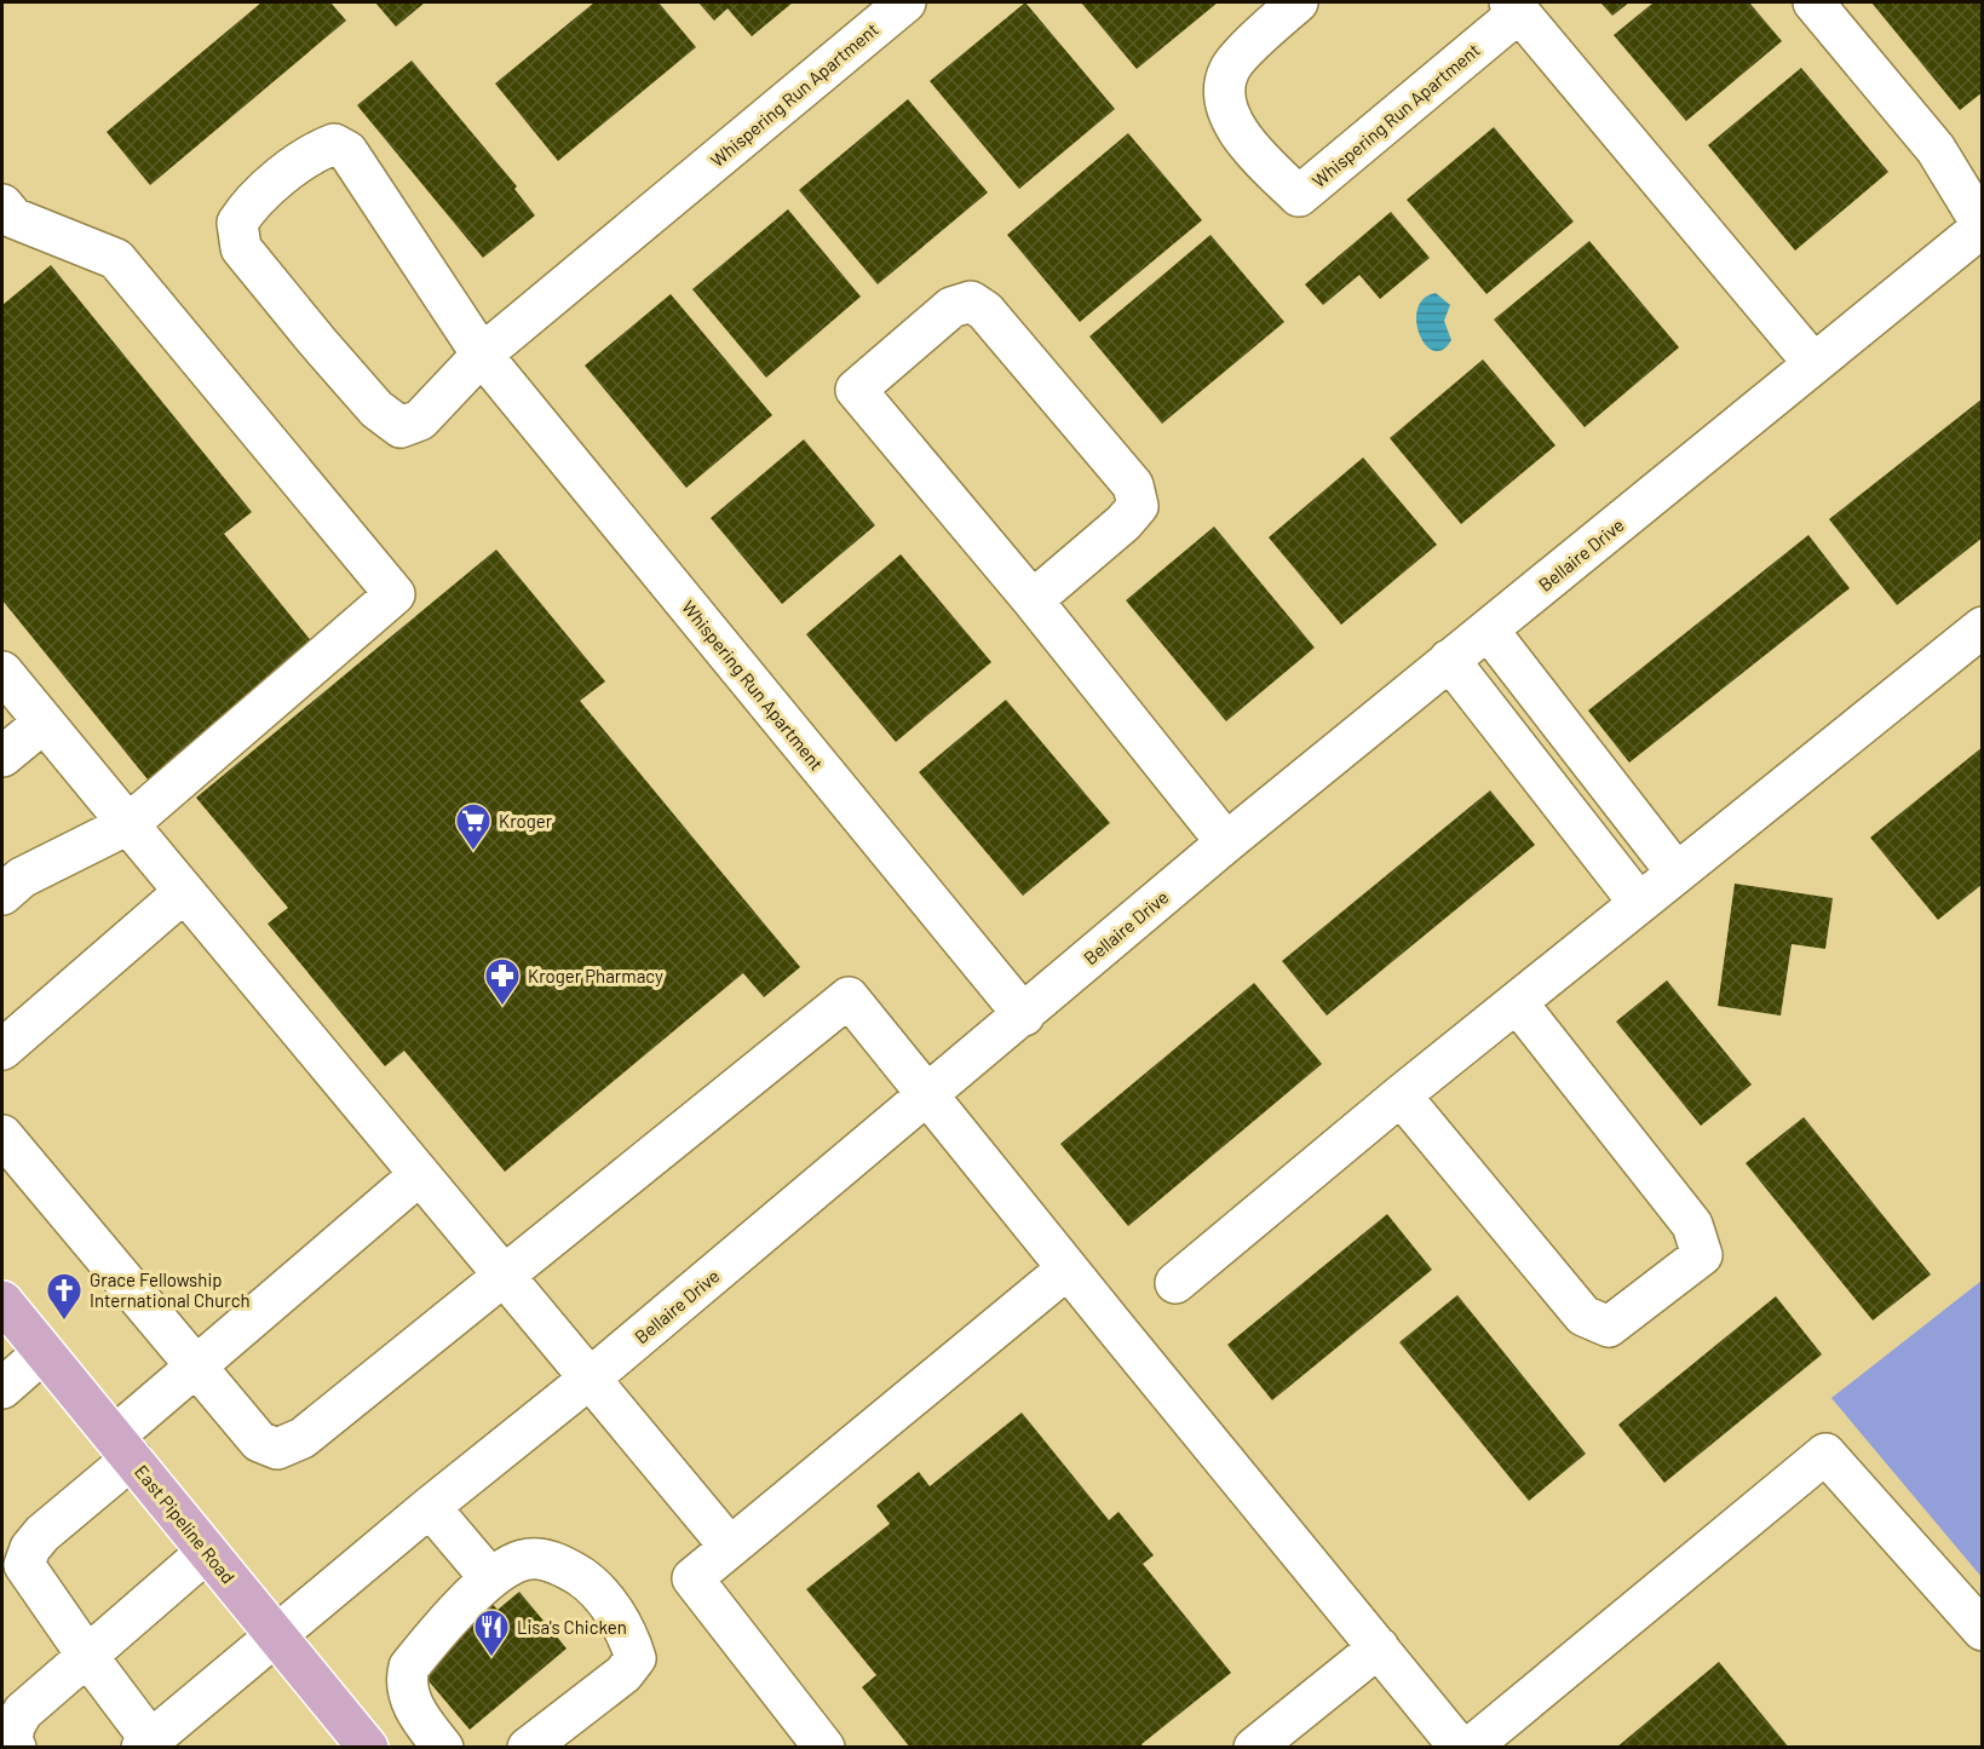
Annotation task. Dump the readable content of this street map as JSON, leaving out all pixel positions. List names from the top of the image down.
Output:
{
  "streets": {
    "main road": ["East Pipeline Road"],
    "street": ["Whispering Run Apartment", "Bellaire Drive"]
  },
  "crossings": [
    ["Whispering Run Apartment", "Bellaire Drive"],
    ["Bellaire Drive", "East Pipeline Road"]
  ],
  "places": {
    "supermarket": ["Kroger"],
    "pharmacy": ["Kroger Pharmacy"],
    "church": ["Grace Fellowship International Church"],
    "restaurant": ["Lisa's Chicken"]
  }
}
